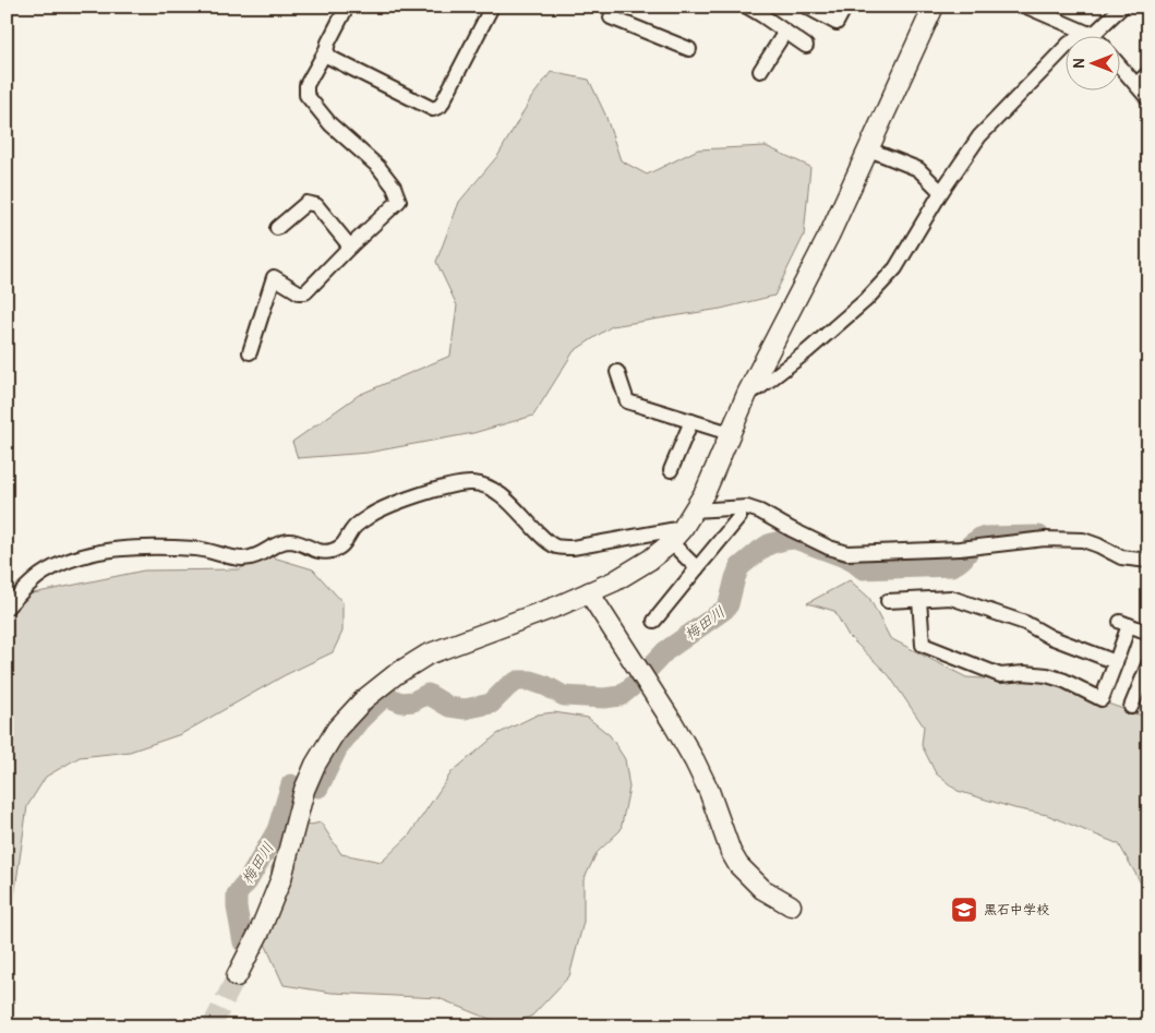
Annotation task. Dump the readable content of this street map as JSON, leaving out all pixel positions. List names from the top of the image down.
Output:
{
  "water": ["梅田川"],
  "places": {
    "school or university": ["黒石中学校"]
  },
  "north": "left"
}
